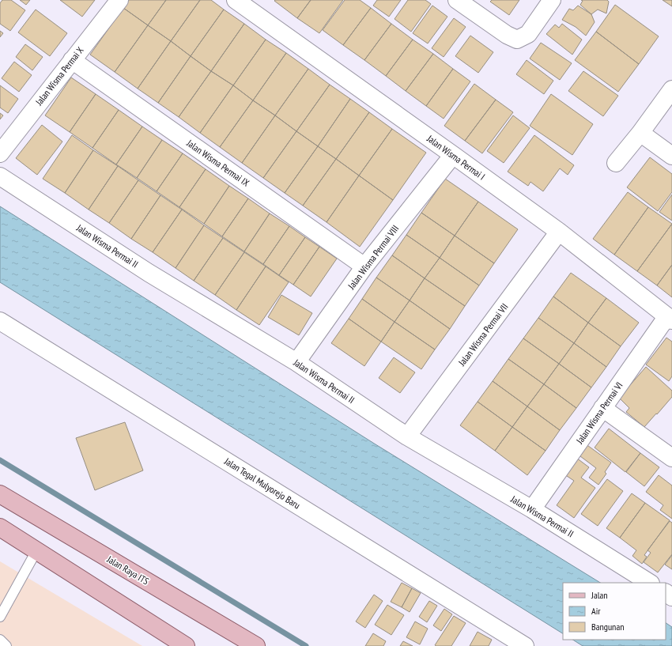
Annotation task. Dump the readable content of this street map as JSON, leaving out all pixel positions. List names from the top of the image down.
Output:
{
  "streets": {
    "main road": ["Jalan Raya ITS"],
    "street": [
      "Jalan Wisma Permai X",
      "Jalan Wisma Permai I",
      "Jalan Wisma Permai IX",
      "Jalan Wisma Permai II",
      "Jalan Wisma Permai VIII",
      "Jalan Wisma Permai VII",
      "Jalan Wisma Permai VI",
      "Jalan Tegal Mulyorejo Baru"
    ]
  },
  "crossings": [
    ["Jalan Wisma Permai X", "Jalan Wisma Permai IX"],
    ["Jalan Wisma Permai I", "Jalan Wisma Permai VIII"],
    ["Jalan Wisma Permai I", "Jalan Wisma Permai VII"],
    ["Jalan Wisma Permai I", "Jalan Wisma Permai VI"],
    ["Jalan Wisma Permai IX", "Jalan Wisma Permai VIII"],
    ["Jalan Wisma Permai II", "Jalan Wisma Permai VIII"],
    ["Jalan Wisma Permai II", "Jalan Wisma Permai VII"],
    ["Jalan Wisma Permai II", "Jalan Wisma Permai VI"]
  ],
  "legend": ["Jalan", "Air", "Bangunan"]
}
